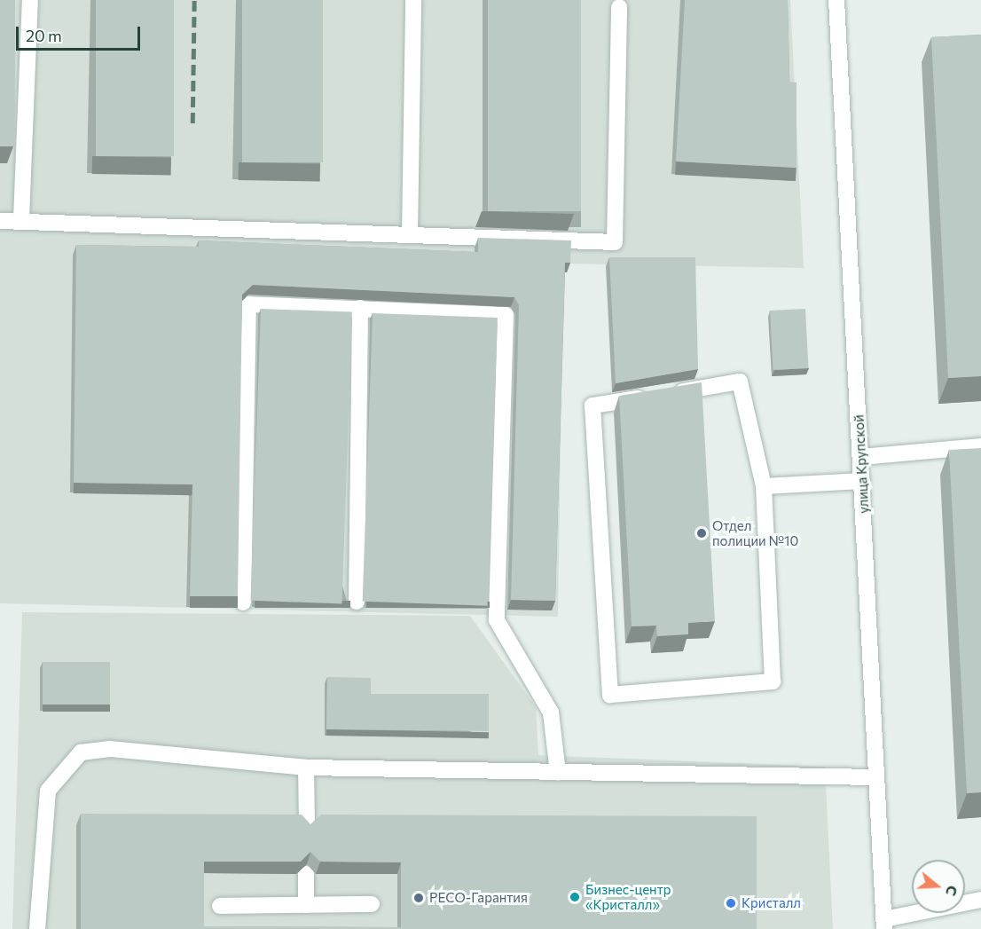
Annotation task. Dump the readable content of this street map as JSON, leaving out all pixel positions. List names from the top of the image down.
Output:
{
  "streets": {
    "street": ["улица Крупской"]
  },
  "places": [
    "Отдел полиции №10",
    "Бизнес-центр «Кристалл»",
    "РЕСО-Гарантия",
    "Кристалл"
  ],
  "scale_bar": "20 m",
  "north": "right"
}
